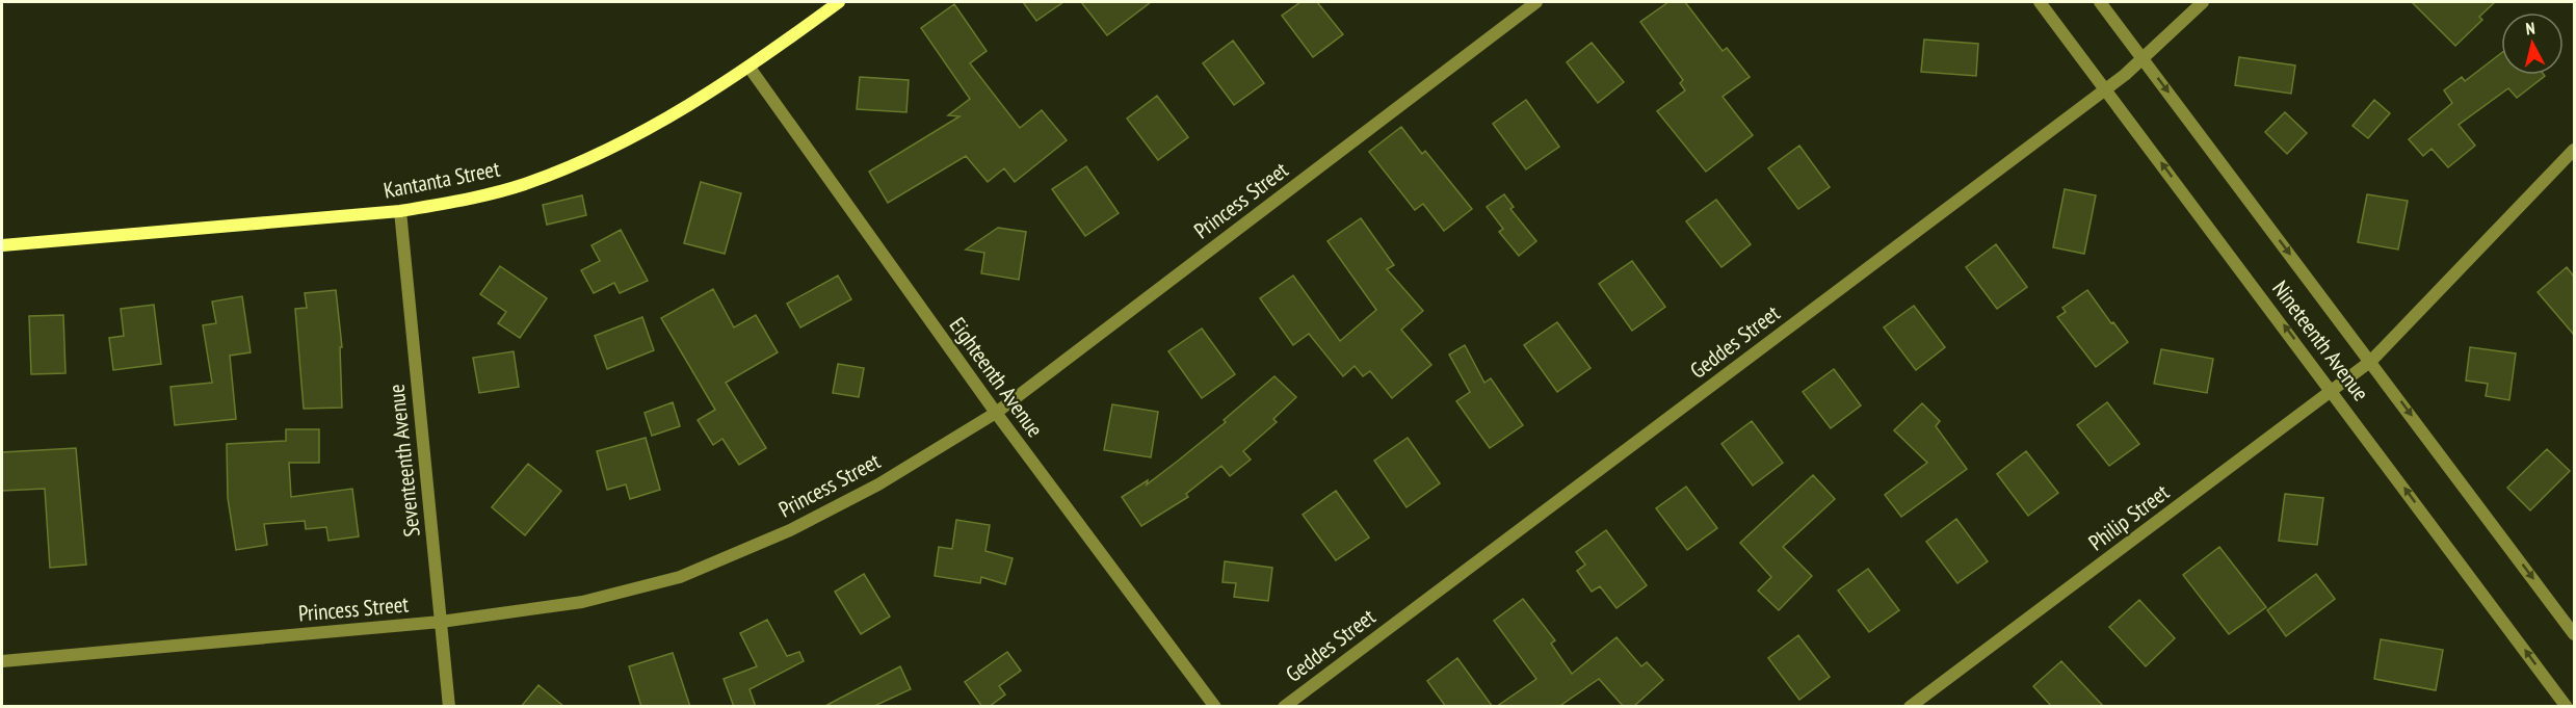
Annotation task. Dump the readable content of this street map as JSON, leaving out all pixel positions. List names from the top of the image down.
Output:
{
  "streets": {
    "street": [
      "Kantanta Street",
      "Princess Street",
      "Nineteenth Avenue",
      "Geddes Street",
      "Eighteenth Avenue",
      "Seventeenth Avenue",
      "Philip Street"
    ]
  },
  "crossings": [
    ["Kantanta Street", "Eighteenth Avenue"],
    ["Kantanta Street", "Seventeenth Avenue"],
    ["Princess Street", "Eighteenth Avenue"],
    ["Princess Street", "Seventeenth Avenue"],
    ["Nineteenth Avenue", "Geddes Street"],
    ["Nineteenth Avenue", "Philip Street"]
  ],
  "north": "top"
}
